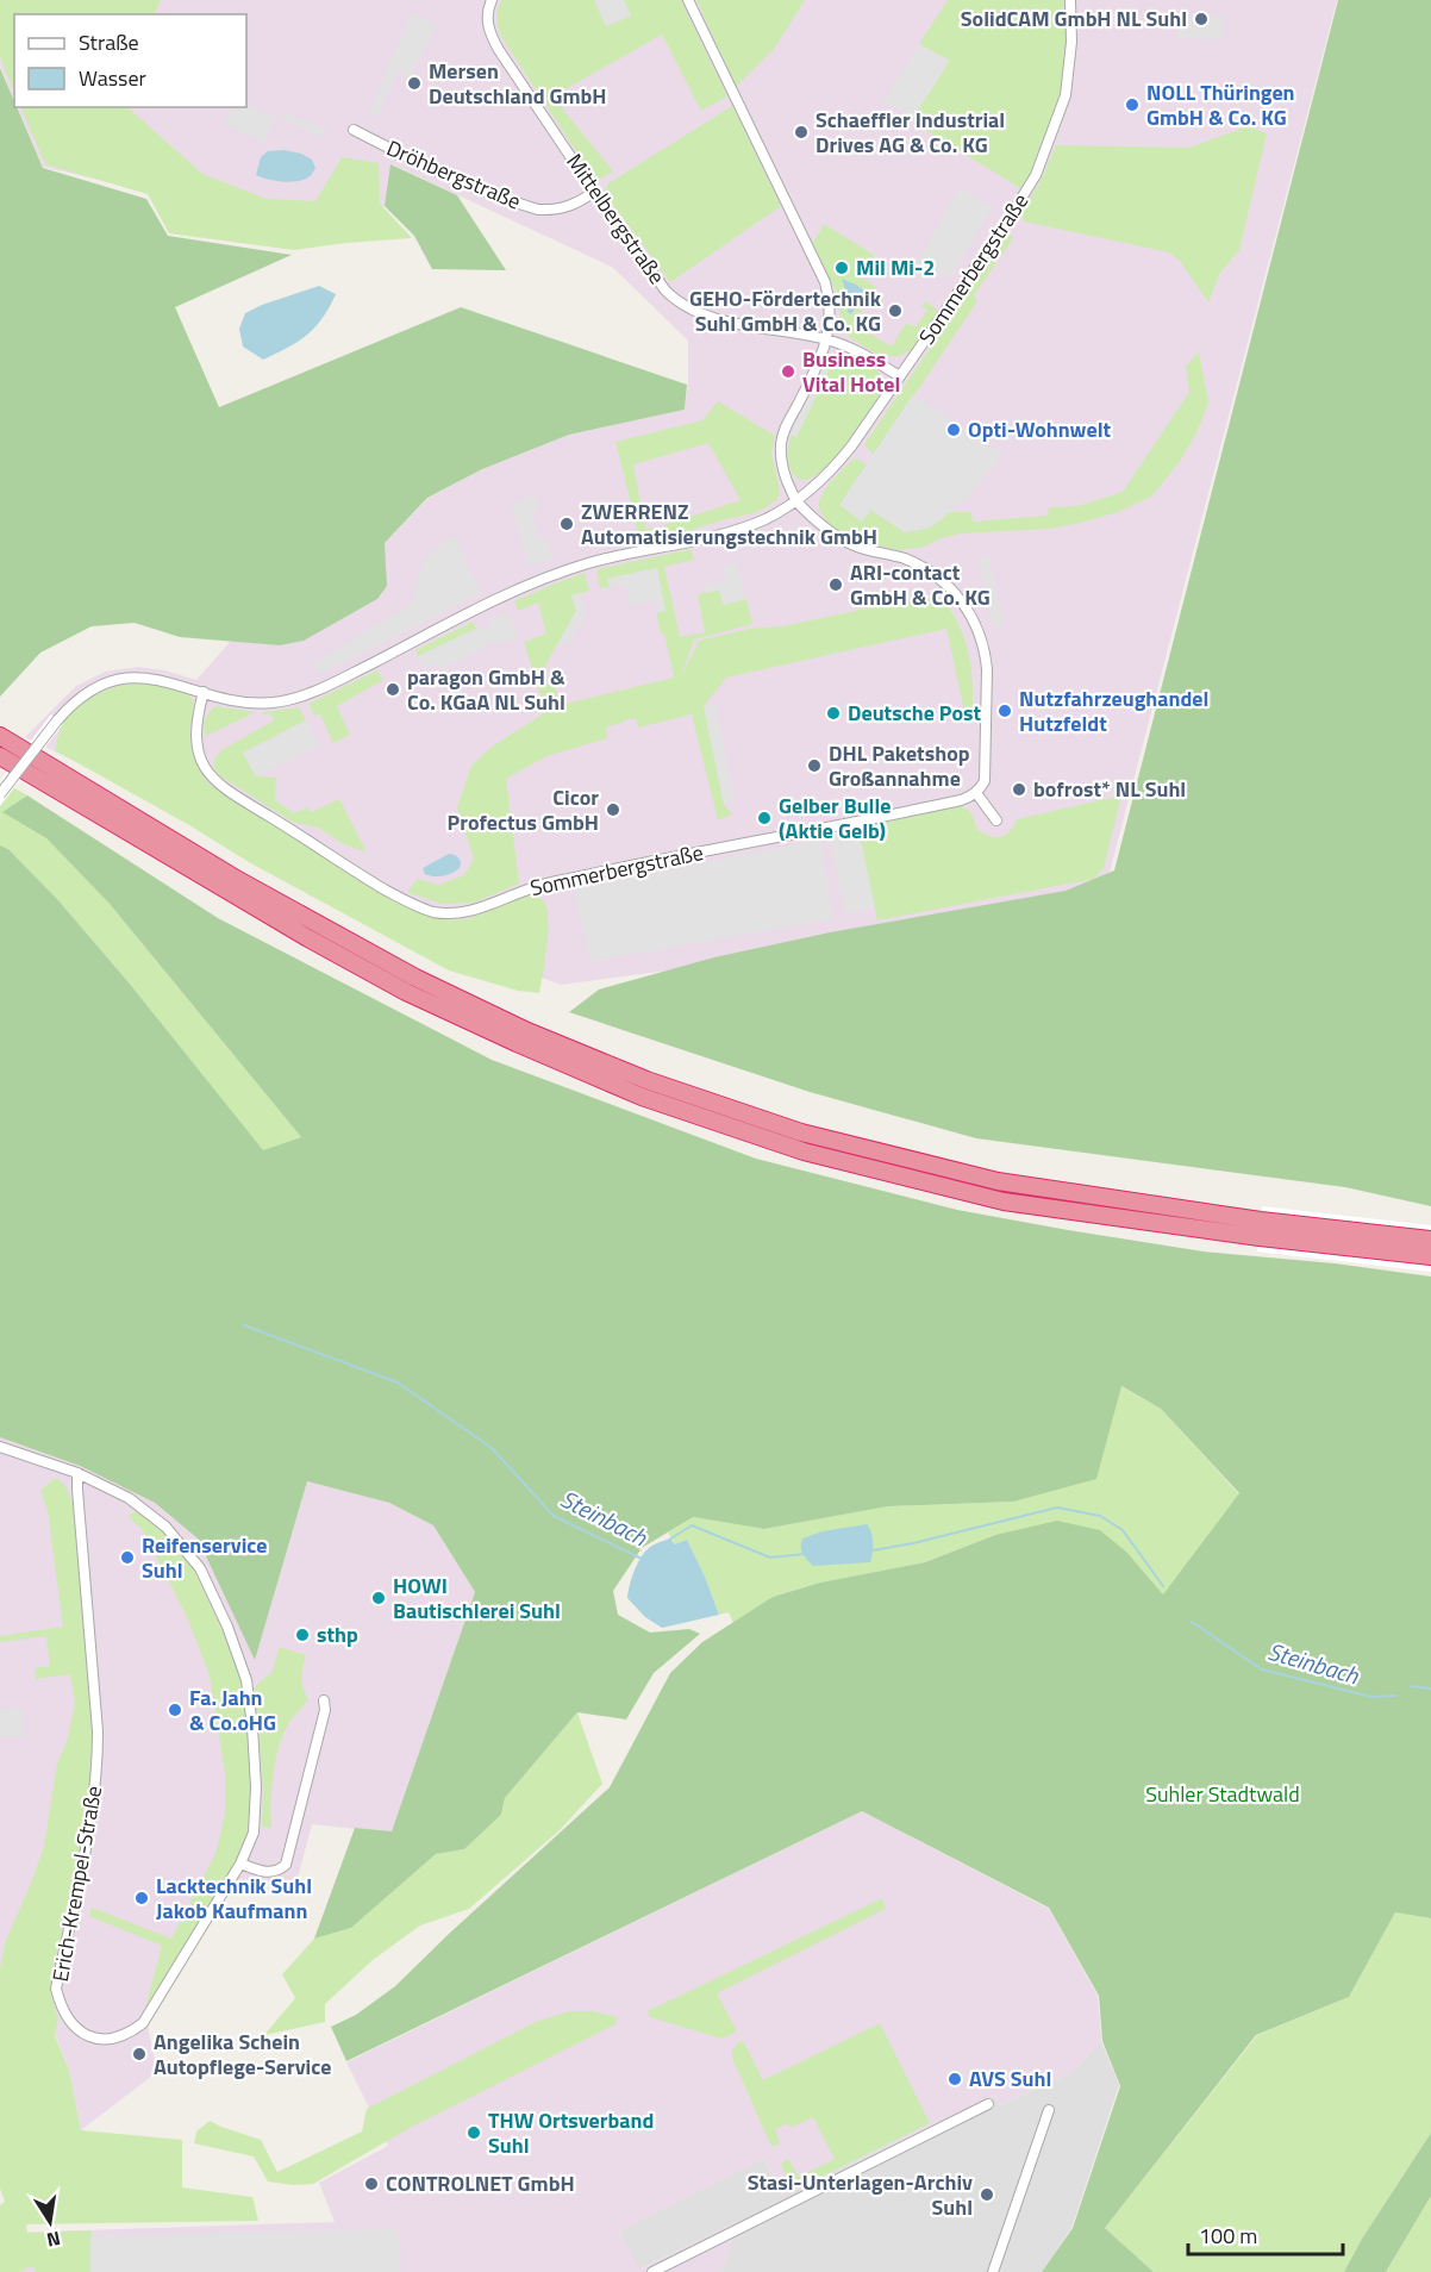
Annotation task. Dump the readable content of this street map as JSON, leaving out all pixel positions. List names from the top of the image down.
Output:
{
  "streets": {
    "street": [
      "Dröhbergstraße",
      "Mittelbergstraße",
      "Sommerbergstraße",
      "Erich-Krempel-Straße"
    ]
  },
  "crossings": [
    ["Dröhbergstraße", "Mittelbergstraße"],
    ["Mittelbergstraße", "Sommerbergstraße"]
  ],
  "water": ["Steinbach"],
  "parks": ["Suhler Stadtwald"],
  "places": [
    "SolidCAM GmbH NL Suhl",
    "Mersen Deutschland GmbH",
    "NOLL Thüringen GmbH & Co. KG",
    "Schaeffler Industrial Drives AG & Co. KG",
    "Mil Mi-2",
    "GEHO-Fördertechnik Suhl GmbH & Co. KG",
    "Business Vital Hotel",
    "Opti-Wohnwelt",
    "ZWERRENZ Automatisierungstechnik GmbH",
    "ARI-contact GmbH & Co. KG",
    "paragon GmbH & Co. KGaA NL Suhl",
    "Nutzfahrzeughandel Hutzfeldt",
    "Deutsche Post",
    "DHL Paketshop Großannahme",
    "bofrost* NL Suhl",
    "Cicor Profectus GmbH",
    "Gelber Bulle (Aktie Gelb)",
    "Reifenservice Suhl",
    "HOWI Bautischlerei Suhl",
    "sthp",
    "Fa. Jahn & Co.oHG",
    "Lacktechnik Suhl Jakob Kaufmann",
    "Angelika Schein Autopflege-Service",
    "AVS Suhl",
    "THW Ortsverband Suhl",
    "CONTROLNET GmbH",
    "Stasi-Unterlagen-Archiv Suhl"
  ],
  "legend": ["Straße", "Wasser"],
  "scale_bar": "100 m",
  "north": "bottom"
}
